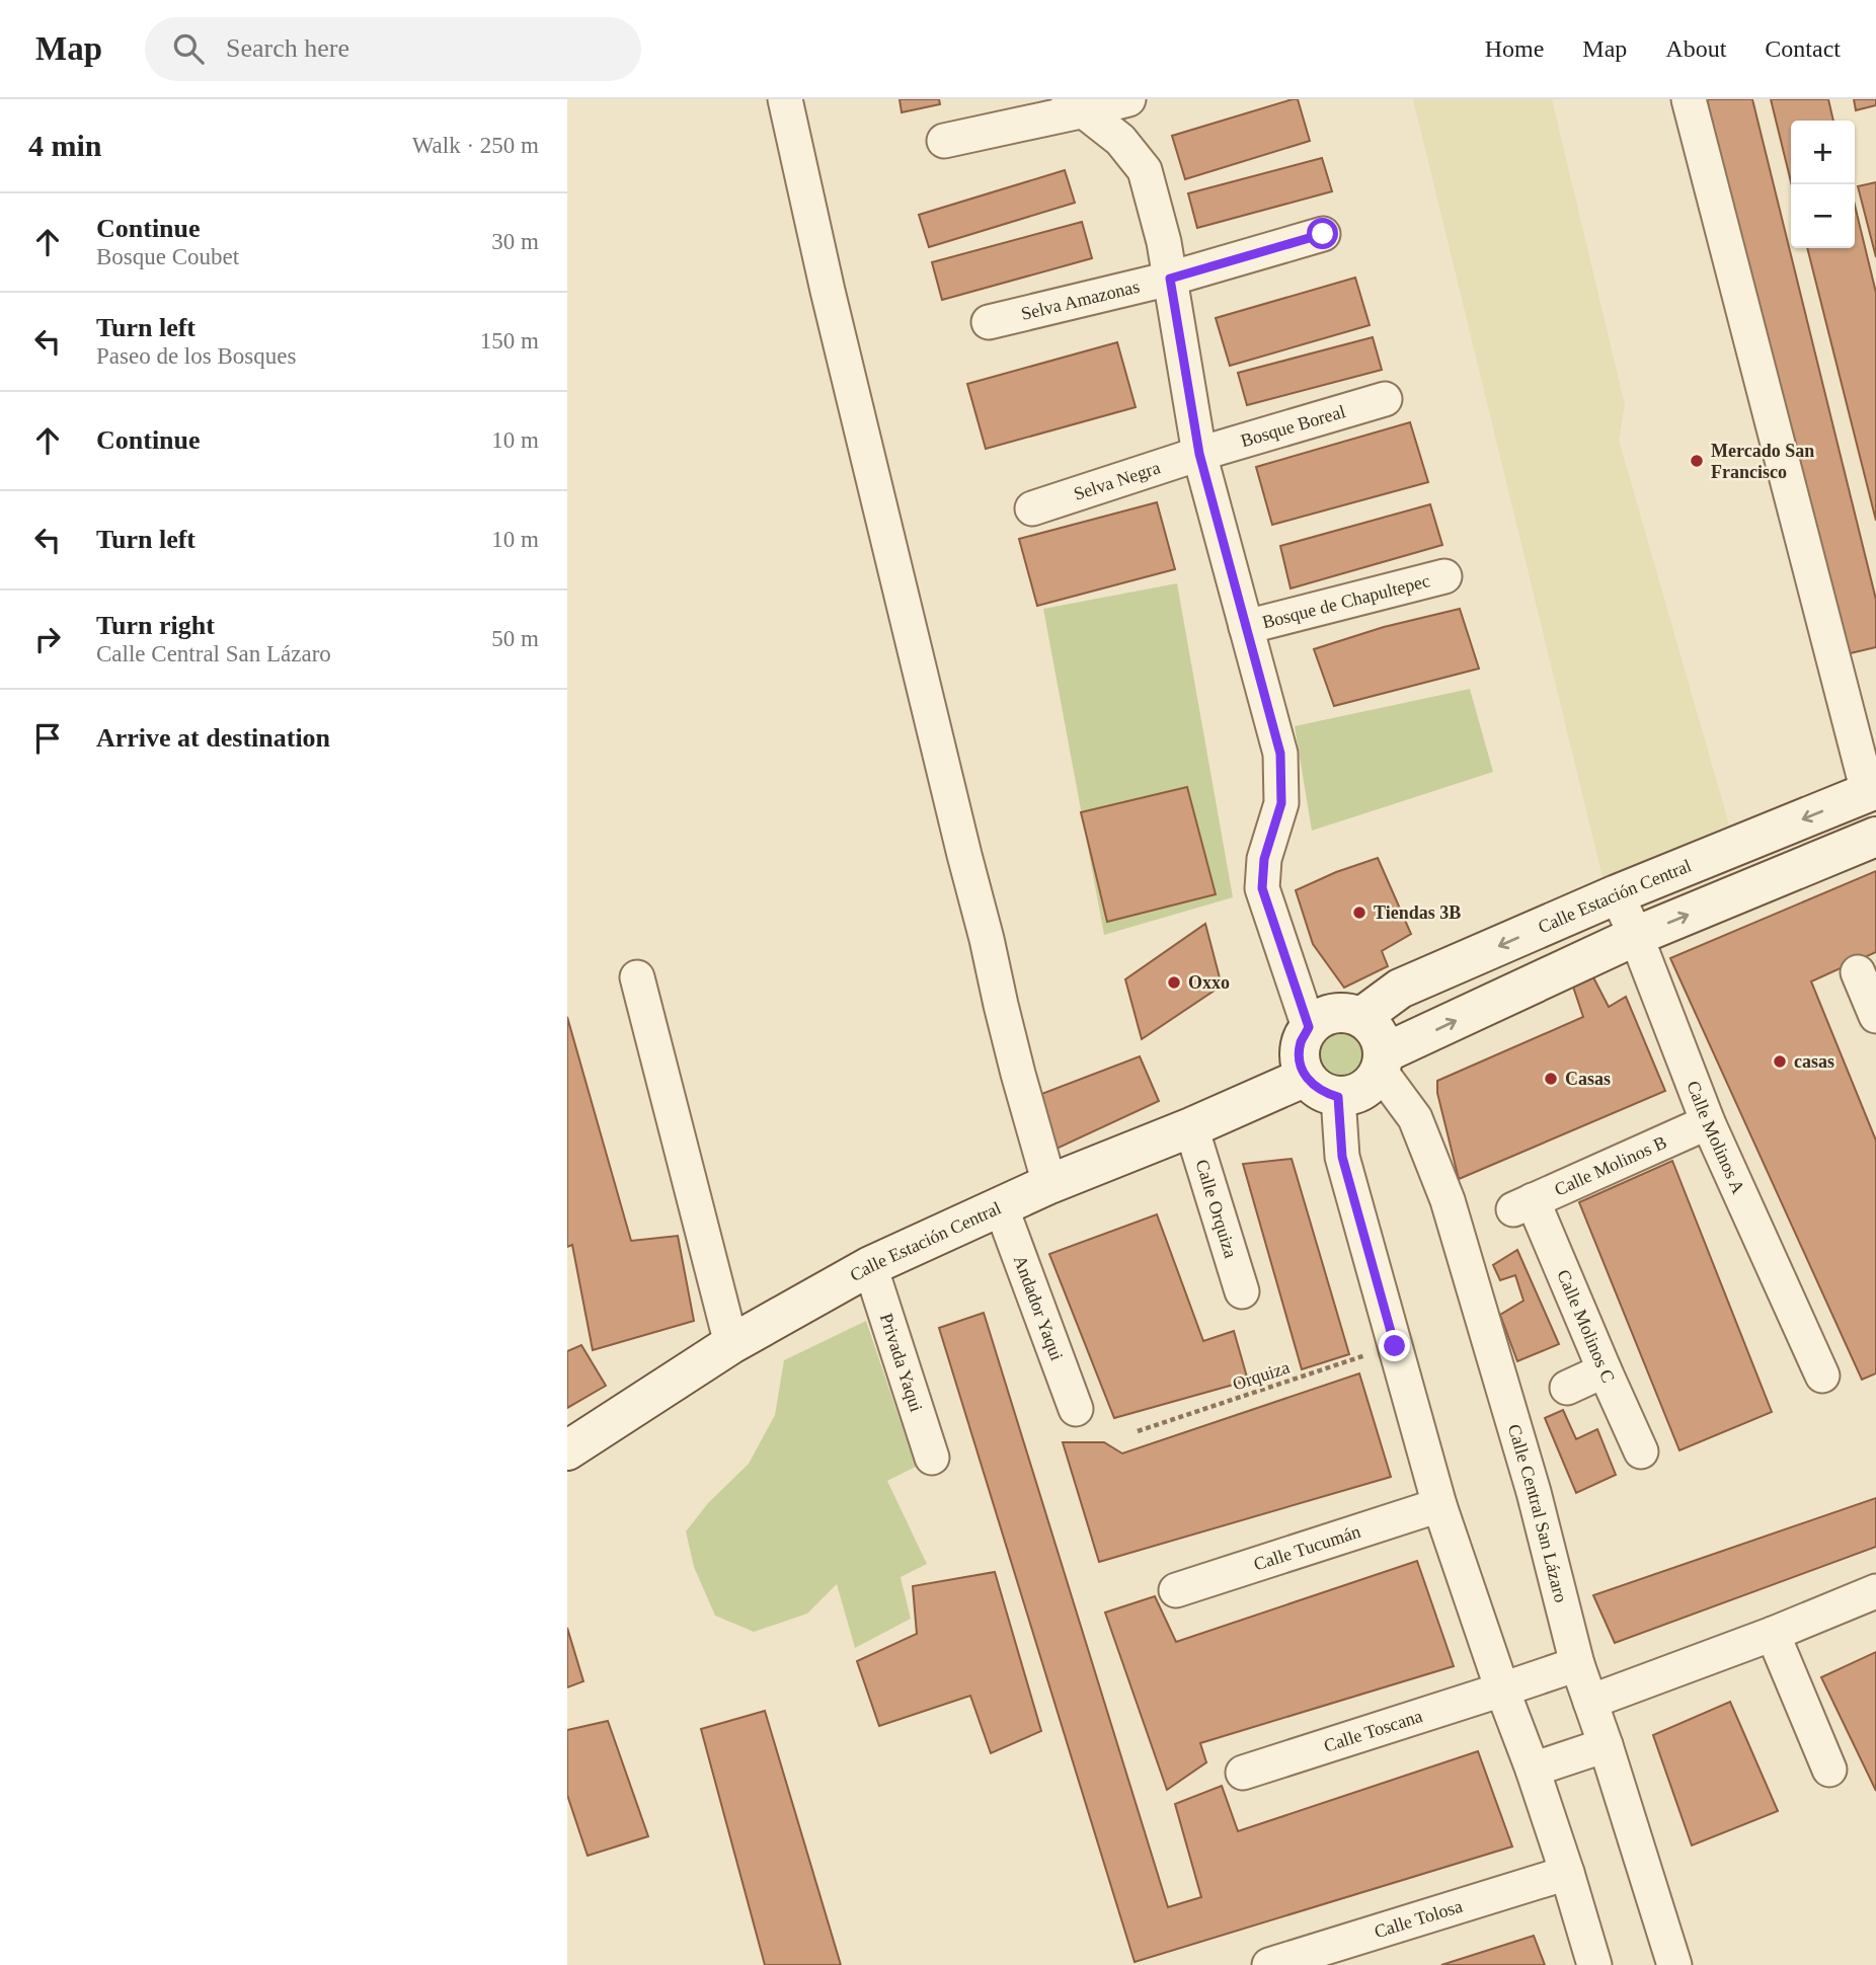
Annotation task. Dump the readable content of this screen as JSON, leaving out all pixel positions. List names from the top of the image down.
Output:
{
  "streets": {
    "street": [
      "Selva Amazonas",
      "Bosque Boreal",
      "Selva Negra",
      "Bosque de Chapultepec",
      "Calle Estación Central",
      "Calle Molinos A",
      "Calle Molinos B",
      "Calle Orquiza",
      "Andador Yaqui",
      "Calle Molinos C",
      "Privada Yaqui",
      "Calle Central San Lázaro",
      "Calle Tucumán",
      "Calle Toscana",
      "Calle Tolosa"
    ],
    "path": ["Orquiza"]
  },
  "crossings": [
    ["Bosque Boreal", "Selva Negra"],
    ["Calle Estación Central", "Calle Molinos A"],
    ["Calle Estación Central", "Calle Orquiza"],
    ["Calle Estación Central", "Andador Yaqui"],
    ["Calle Estación Central", "Privada Yaqui"],
    ["Calle Estación Central", "Calle Central San Lázaro"],
    ["Calle Molinos A", "Calle Molinos B"],
    ["Calle Molinos B", "Calle Molinos C"],
    ["Calle Central San Lázaro", "Calle Toscana"]
  ],
  "places": [
    "Mercado San Francisco",
    "Tiendas 3B",
    "Oxxo",
    "casas",
    "Casas"
  ],
  "page": {
    "header": "Map",
    "search": "Search here",
    "nav": [
      "Home",
      "Map",
      "About",
      "Contact"
    ],
    "heading": ["4 min", "Walk · 250 m"],
    "map_buttons": ["+", "−"],
    "list": [
      ["Continue", "Bosque Coubet", "30 m"],
      ["Turn left", "Paseo de los Bosques", "150 m"],
      ["Continue", "10 m"],
      ["Turn left", "10 m"],
      ["Turn right", "Calle Central San Lázaro", "50 m"],
      "Arrive at destination"
    ]
  }
}
